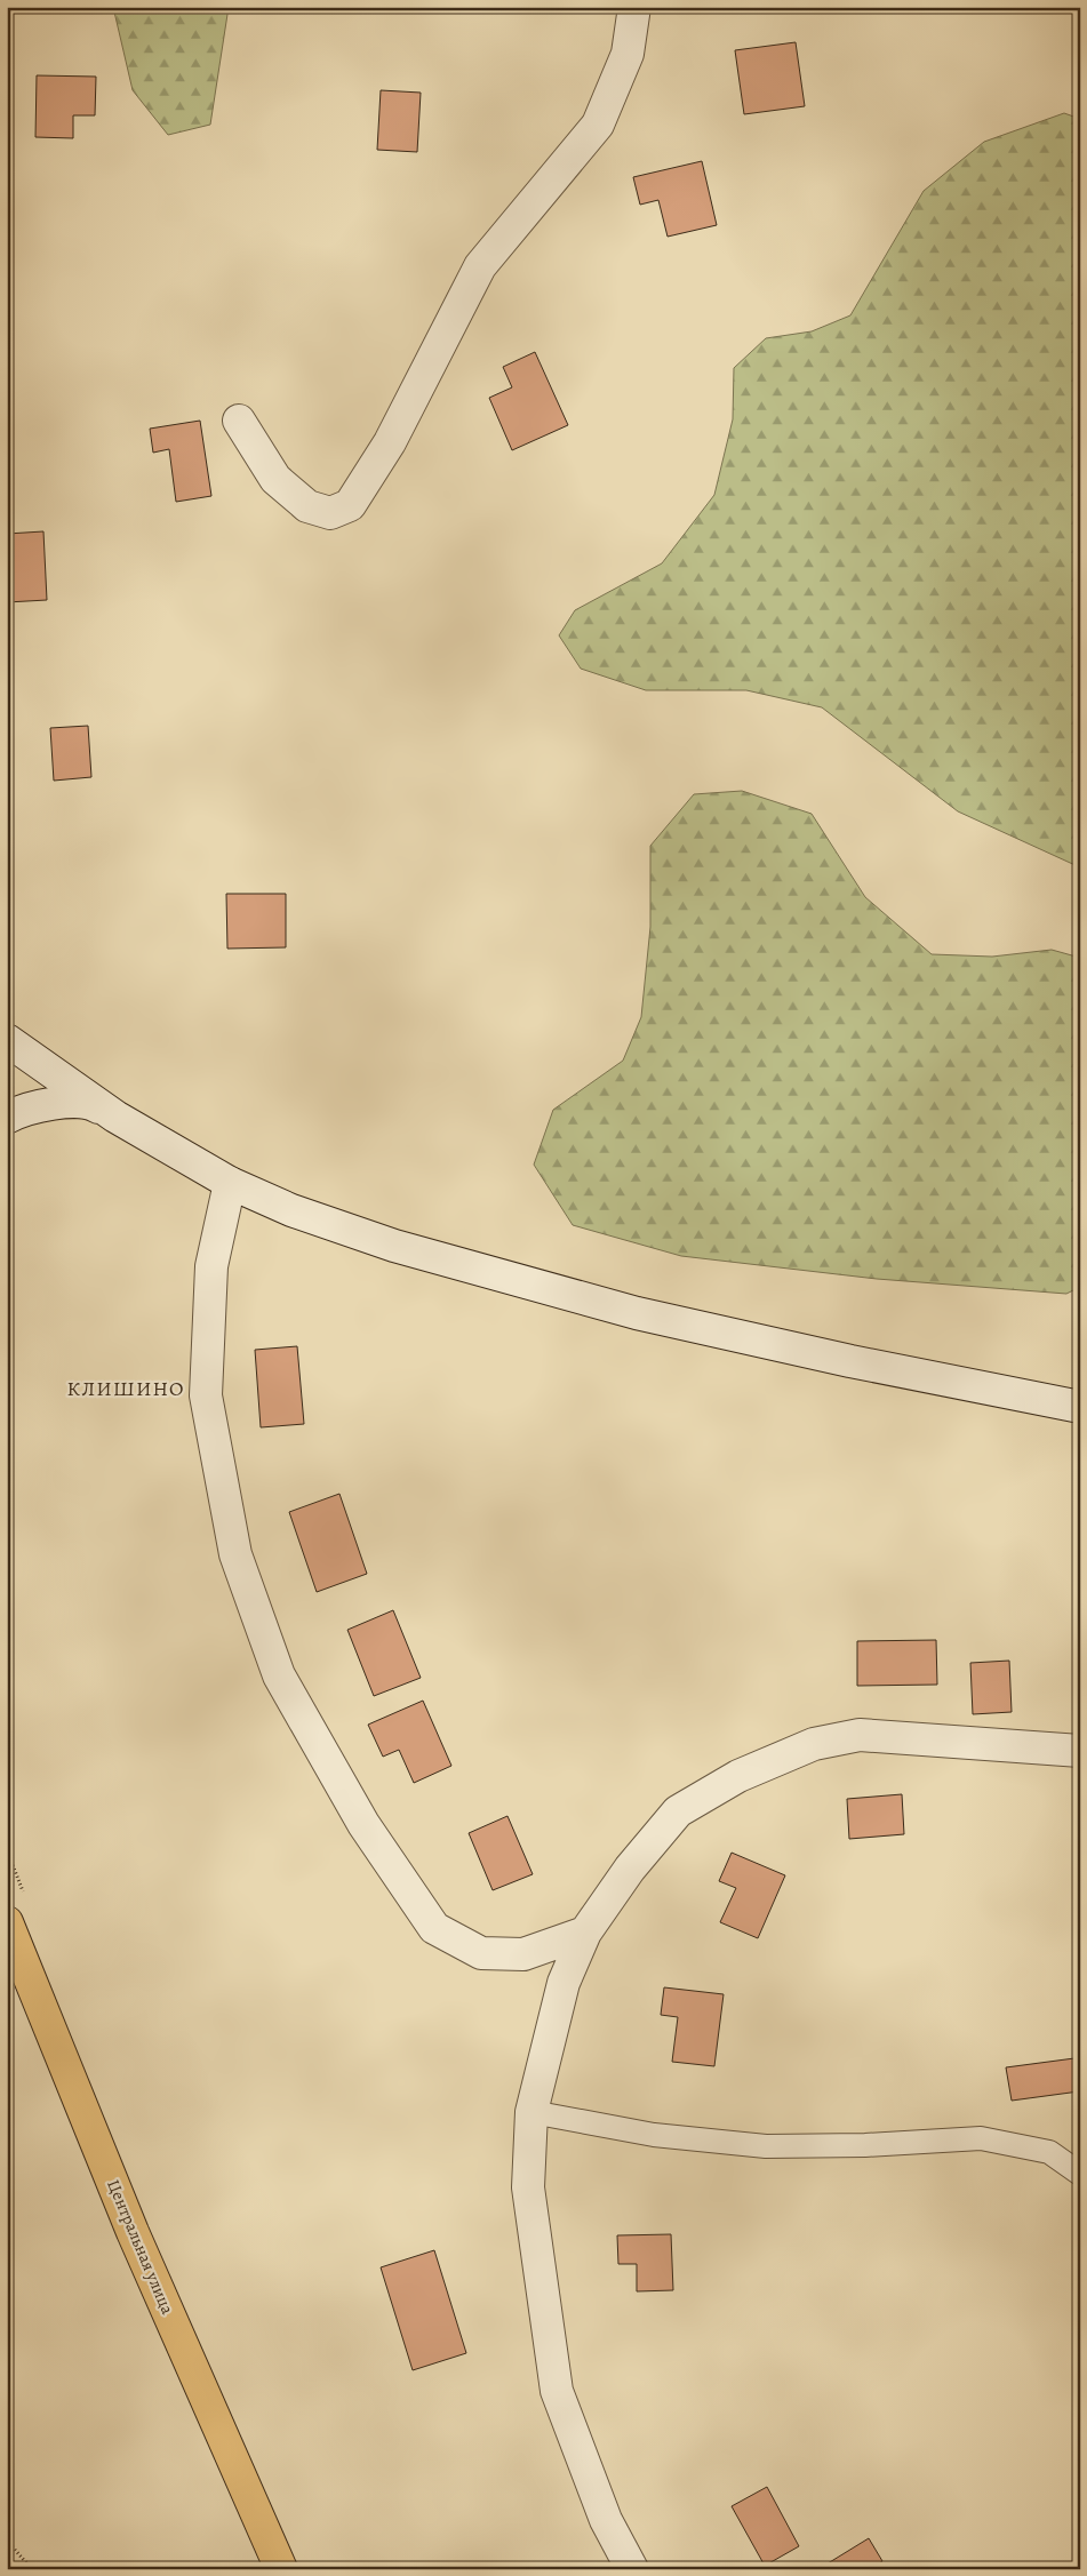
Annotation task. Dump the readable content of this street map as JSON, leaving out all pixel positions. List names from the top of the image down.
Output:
{
  "streets": {
    "main road": ["Центральная улица"]
  },
  "districts": ["КЛИШИНО"]
}
